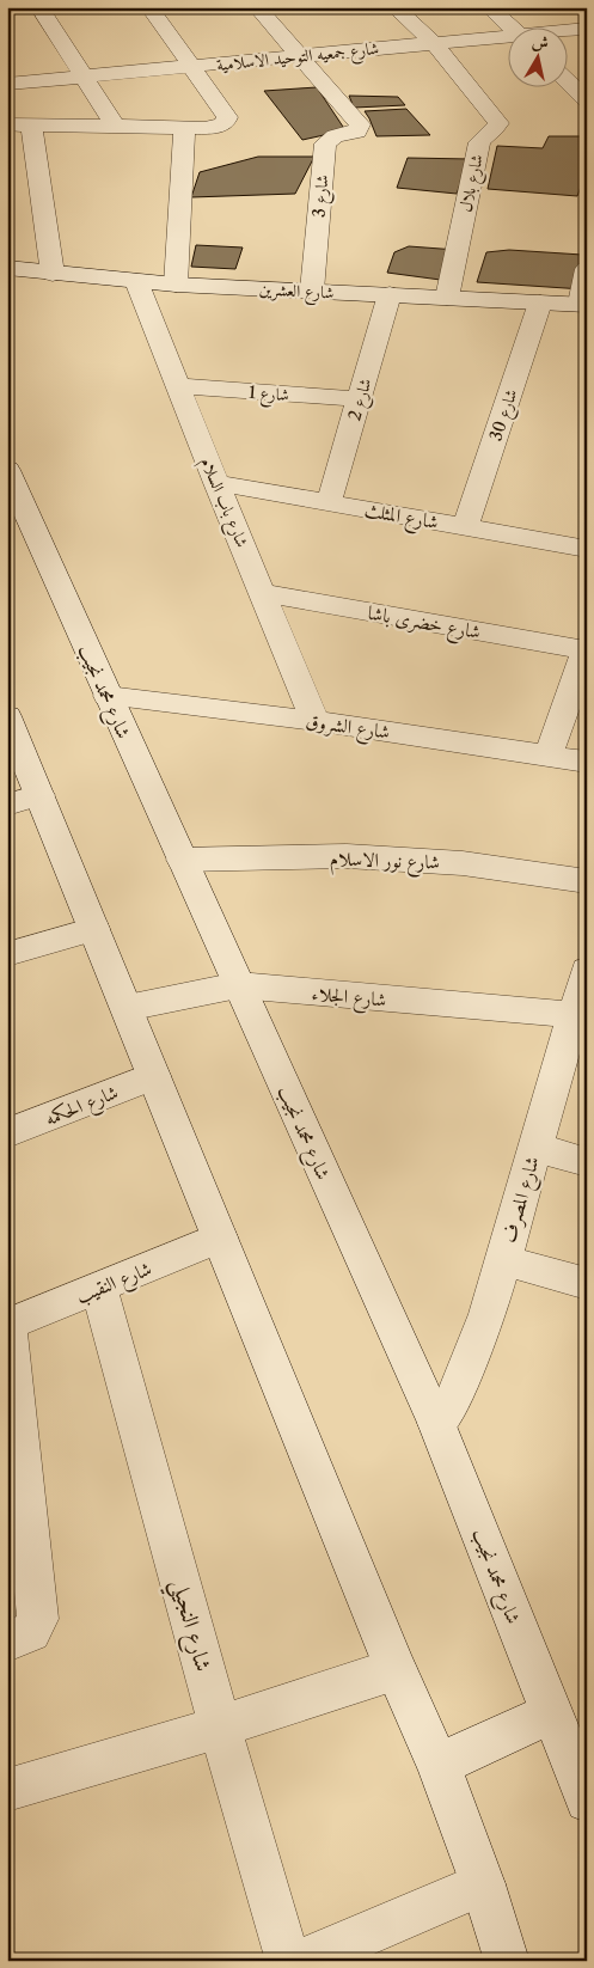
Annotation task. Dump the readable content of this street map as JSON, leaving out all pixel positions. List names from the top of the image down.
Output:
{
  "streets": {
    "street": [
      "شارع جمعيه التوحيد الاسلامية",
      "شارع بلال",
      "شارع 3",
      "شارع العشرين",
      "شارع 1",
      "شارع 2",
      "شارع 30",
      "شارع باب السلام",
      "شارع المثلث",
      "شارع خضرى باشا",
      "شارع محمد نجيب",
      "شارع الشروق",
      "شارع نور الاسلام",
      "شارع الجلاء",
      "شارع الحكمه",
      "شارع المصرف",
      "شارع النقيب",
      "شارع النجيلي"
    ]
  },
  "crossings": [
    ["شارع جمعيه التوحيد الاسلامية", "شارع بلال"],
    ["شارع جمعيه التوحيد الاسلامية", "شارع 3"],
    ["شارع بلال", "شارع العشرين"],
    ["شارع 3", "شارع العشرين"],
    ["شارع العشرين", "شارع 2"],
    ["شارع العشرين", "شارع 30"],
    ["شارع العشرين", "شارع باب السلام"],
    ["شارع 1", "شارع 2"],
    ["شارع 1", "شارع باب السلام"],
    ["شارع 2", "شارع المثلث"],
    ["شارع 30", "شارع المثلث"],
    ["شارع باب السلام", "شارع المثلث"],
    ["شارع باب السلام", "شارع خضرى باشا"],
    ["شارع باب السلام", "شارع الشروق"],
    ["شارع محمد نجيب", "شارع الشروق"],
    ["شارع محمد نجيب", "شارع نور الاسلام"],
    ["شارع محمد نجيب", "شارع الجلاء"],
    ["شارع محمد نجيب", "شارع المصرف"],
    ["شارع الجلاء", "شارع المصرف"],
    ["شارع النقيب", "شارع النجيلي"]
  ],
  "north": "top"
}
